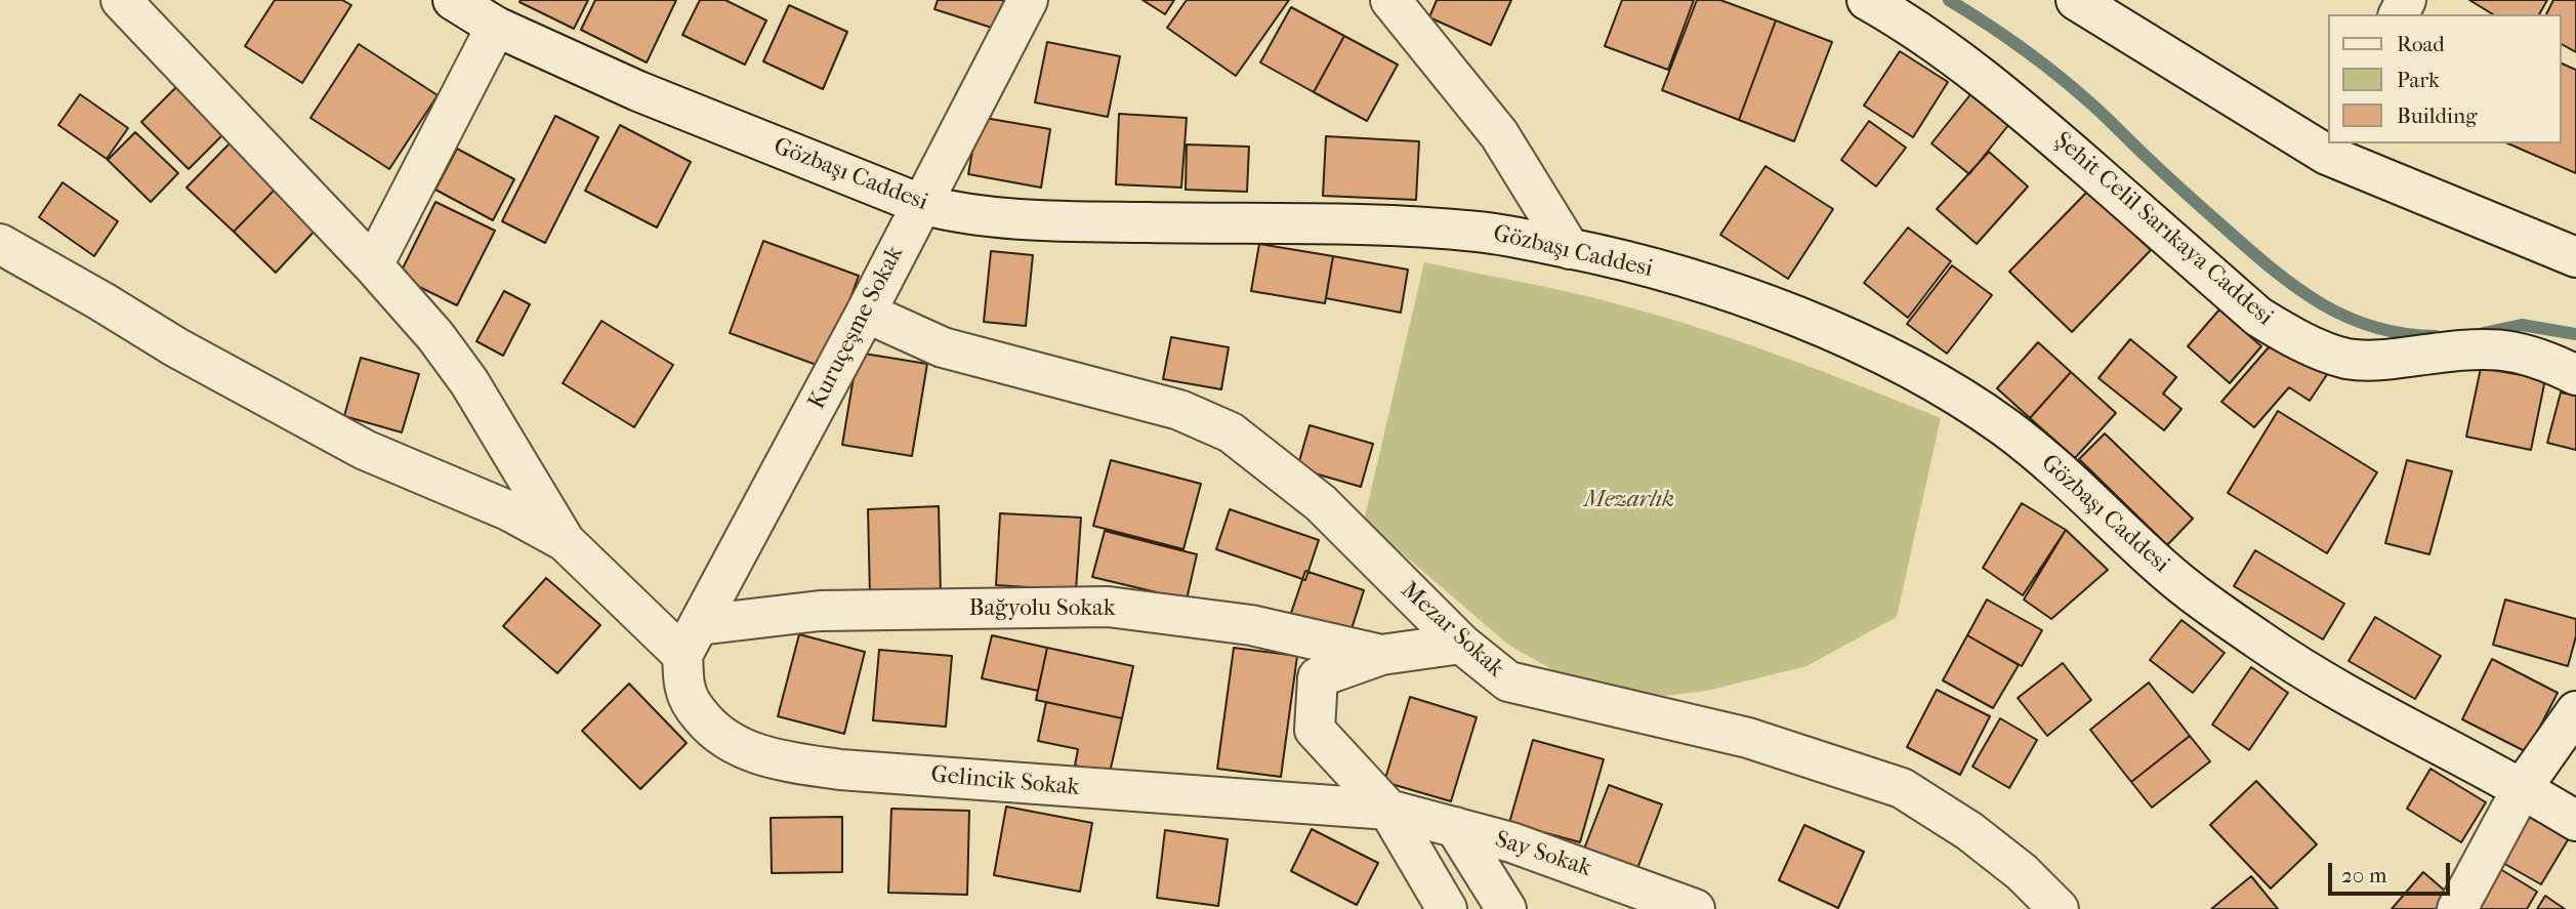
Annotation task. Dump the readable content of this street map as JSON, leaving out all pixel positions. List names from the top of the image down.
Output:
{
  "streets": {
    "street": [
      "Gözbaşı Caddesi",
      "Şehit Celil Sarıkaya Caddesi",
      "Kuruçeşme Sokak",
      "Bağyolu Sokak",
      "Mezar Sokak",
      "Gelincik Sokak",
      "Say Sokak"
    ]
  },
  "crossings": [
    ["Gözbaşı Caddesi", "Kuruçeşme Sokak"],
    ["Kuruçeşme Sokak", "Bağyolu Sokak"],
    ["Kuruçeşme Sokak", "Mezar Sokak"],
    ["Kuruçeşme Sokak", "Gelincik Sokak"],
    ["Bağyolu Sokak", "Gelincik Sokak"],
    ["Gelincik Sokak", "Say Sokak"]
  ],
  "parks": ["Mezarlık"],
  "legend": ["Road", "Park", "Building"],
  "scale_bar": "20 m"
}
